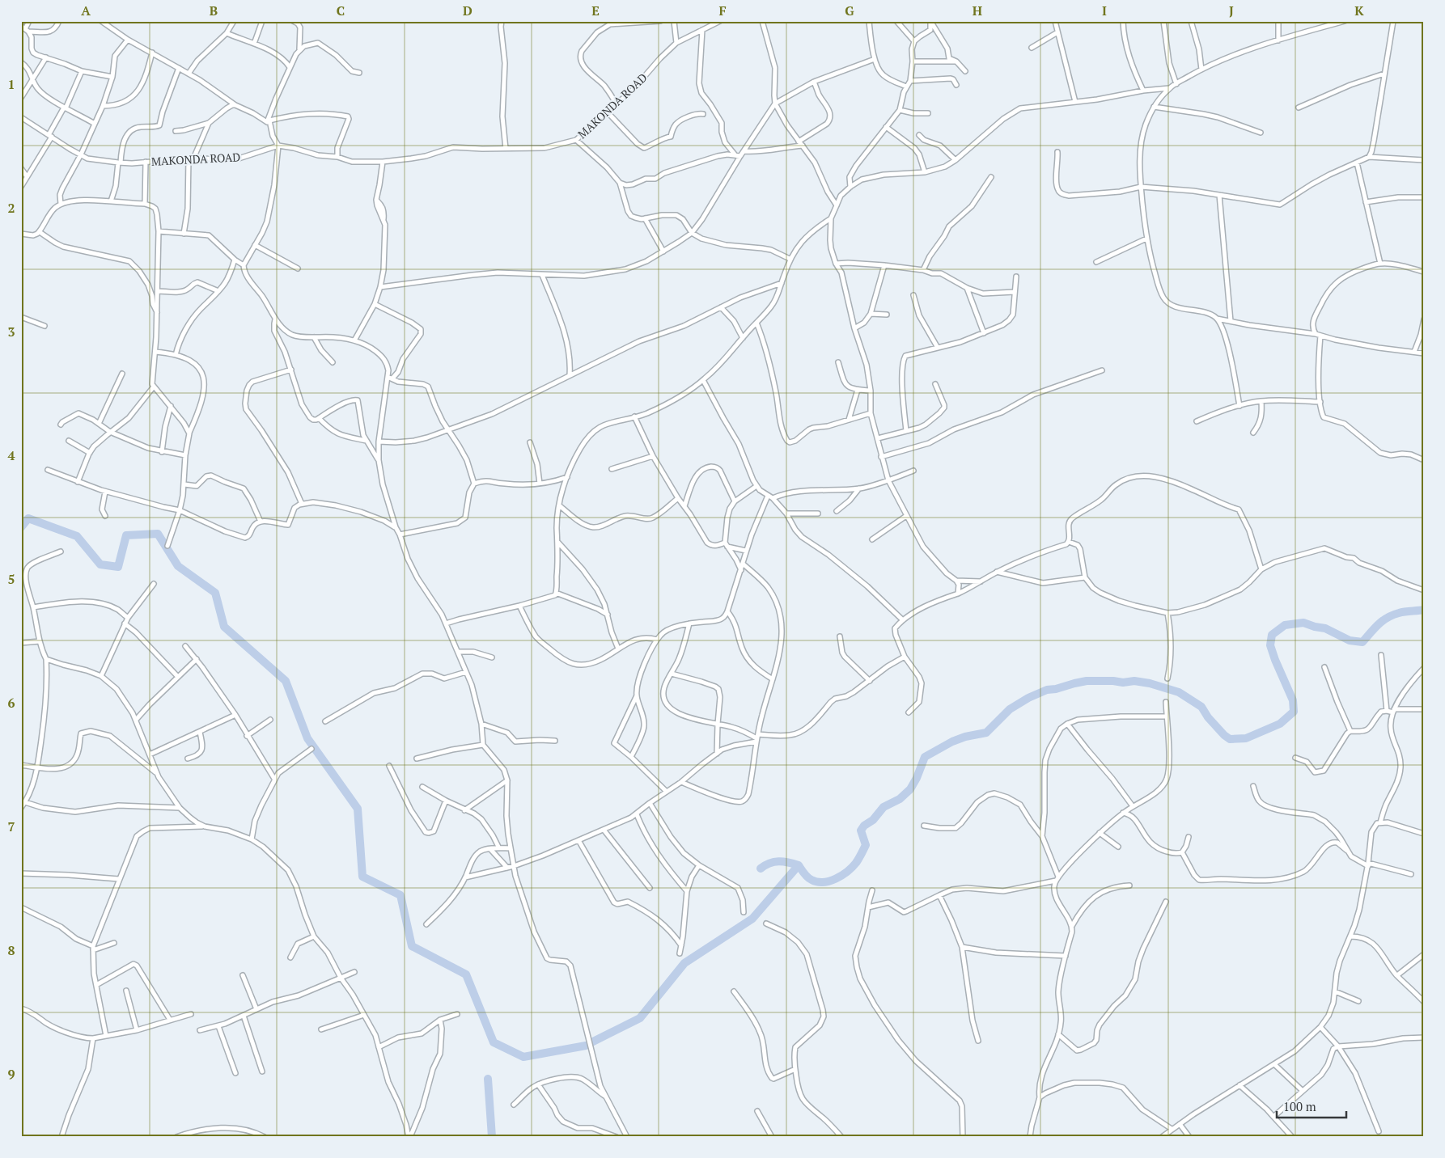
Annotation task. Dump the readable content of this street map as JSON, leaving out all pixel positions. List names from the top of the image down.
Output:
{
  "streets": {
    "street": ["MAKONDA ROAD"]
  },
  "scale_bar": "100 m",
  "grid": {
    "columns": [
      "A",
      "B",
      "C",
      "D",
      "E",
      "F",
      "G",
      "H",
      "I",
      "J",
      "K"
    ],
    "rows": [
      "1",
      "2",
      "3",
      "4",
      "5",
      "6",
      "7",
      "8",
      "9"
    ]
  }
}
